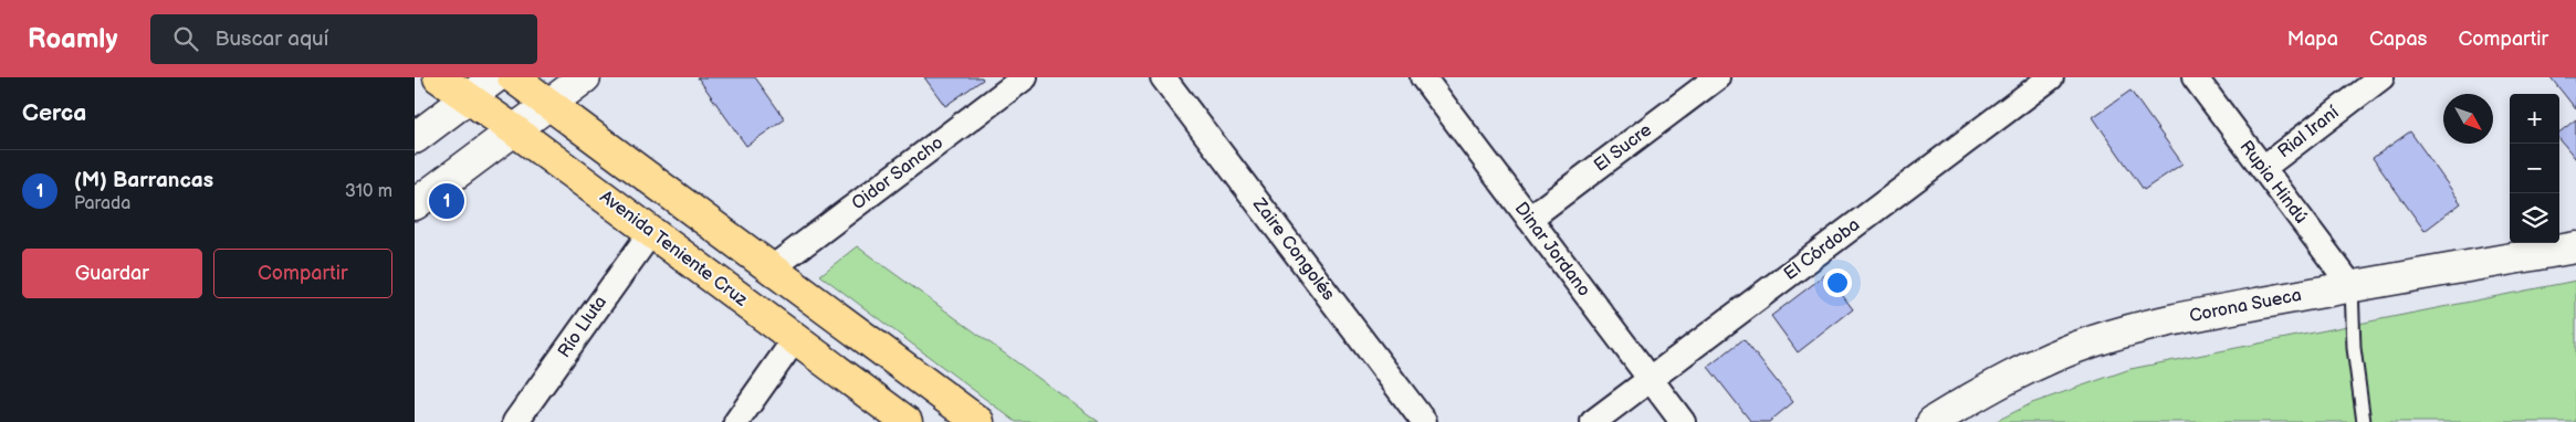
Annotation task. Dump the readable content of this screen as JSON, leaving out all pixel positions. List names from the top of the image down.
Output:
{
  "streets": {
    "main road": ["Avenida Teniente Cruz"],
    "street": [
      "Rial Iraní",
      "El Sucre",
      "Oidor Sancho",
      "Rupia Hindú",
      "Zaire Congolés",
      "Dinar Jordano",
      "El Córdoba",
      "Corona Sueca",
      "Río Lluta"
    ]
  },
  "crossings": [
    ["Rial Iraní", "Rupia Hindú"],
    ["El Sucre", "Dinar Jordano"],
    ["Rupia Hindú", "Corona Sueca"],
    ["Avenida Teniente Cruz", "Río Lluta"],
    ["Dinar Jordano", "El Córdoba"]
  ],
  "north": "bottom right",
  "page": {
    "header": "Roamly",
    "search": "Buscar aquí",
    "nav": ["Mapa", "Capas", "Compartir"],
    "heading": "Cerca",
    "map_buttons": ["+", "−"],
    "list": [
      {
        "mark": "1",
        "name": "(M) Barrancas",
        "note": "Parada",
        "value": "310 m"
      }
    ],
    "pins": "1",
    "buttons": ["Guardar", "Compartir"]
  }
}
